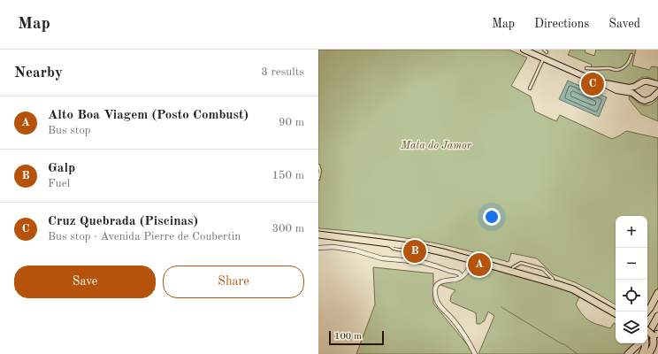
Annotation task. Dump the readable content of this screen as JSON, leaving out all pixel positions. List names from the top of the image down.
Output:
{
  "parks": ["Mata do Jamor"],
  "scale_bar": "100 m",
  "page": {
    "header": "Map",
    "nav": ["Map", "Directions", "Saved"],
    "heading": ["Nearby", "3 results"],
    "pins": ["C", "B", "A"],
    "list": [
      {
        "mark": "A",
        "name": "Alto Boa Viagem (Posto Combust)",
        "note": "Bus stop",
        "value": "90 m"
      },
      {
        "mark": "B",
        "name": "Galp",
        "note": "Fuel",
        "value": "150 m"
      },
      {
        "mark": "C",
        "name": "Cruz Quebrada (Piscinas)",
        "note": "Bus stop · Avenida Pierre de Coubertin",
        "value": "300 m"
      }
    ],
    "map_buttons": ["+", "−"],
    "buttons": ["Save", "Share"],
    "scale": "100 m"
  }
}
